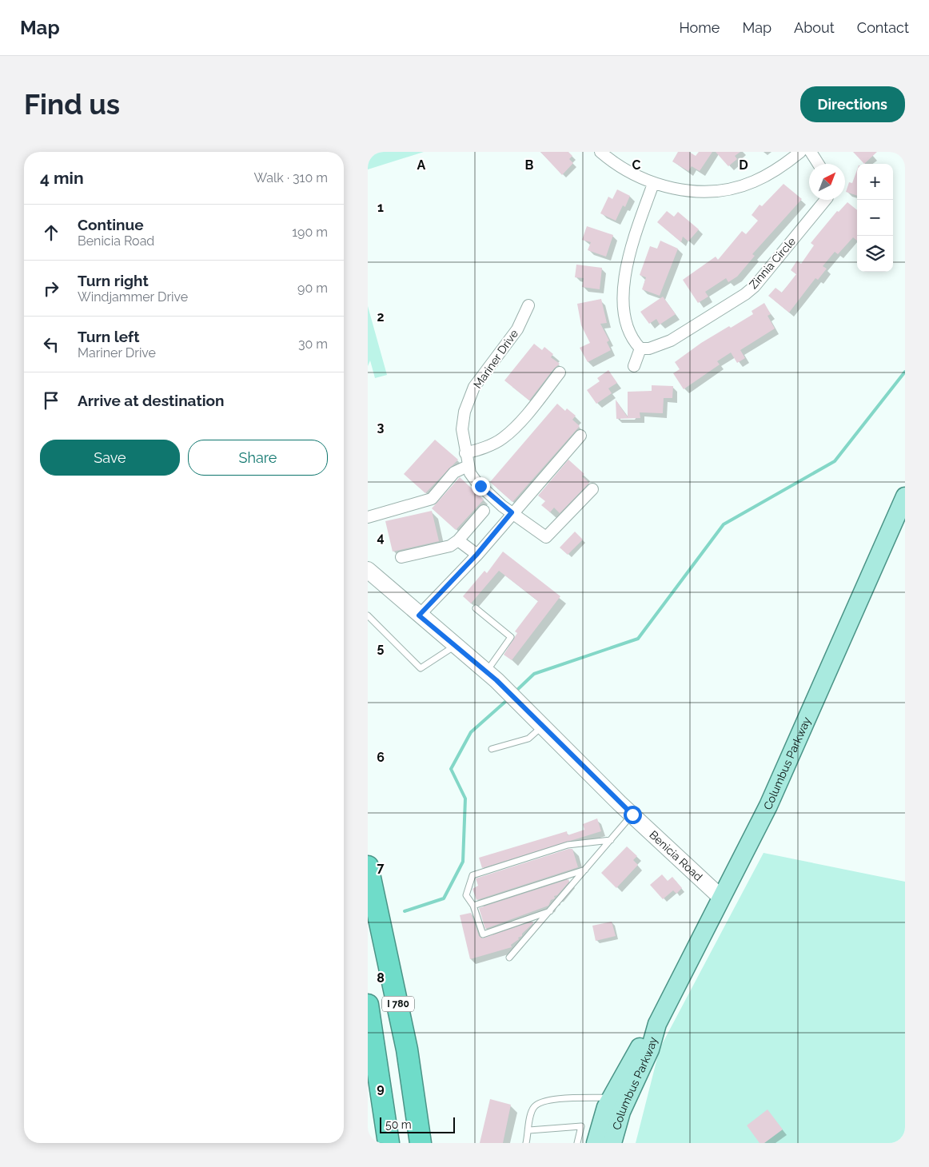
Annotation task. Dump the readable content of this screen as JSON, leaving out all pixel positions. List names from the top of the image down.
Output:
{
  "streets": {
    "highway": ["I 780"],
    "main road": ["Columbus Parkway", "Benicia Road"],
    "street": ["Zinnia Circle", "Mariner Drive"]
  },
  "crossings": [
    ["Columbus Parkway", "Benicia Road"]
  ],
  "scale_bar": "50 m",
  "north": "top right",
  "page": {
    "header": "Map",
    "nav": [
      "Home",
      "Map",
      "About",
      "Contact"
    ],
    "buttons": [
      "Directions",
      ["Save", "Share"]
    ],
    "title": "Find us",
    "heading": ["4 min", "Walk · 310 m"],
    "map_buttons": ["+", "−"],
    "list": [
      ["Continue", "Benicia Road", "190 m"],
      ["Turn right", "Windjammer Drive", "90 m"],
      ["Turn left", "Mariner Drive", "30 m"],
      "Arrive at destination"
    ],
    "scale": "50 m"
  },
  "grid": {
    "columns": [
      "A",
      "B",
      "C",
      "D"
    ],
    "rows": [
      "1",
      "2",
      "3",
      "4",
      "5",
      "6",
      "7",
      "8",
      "9"
    ]
  }
}
